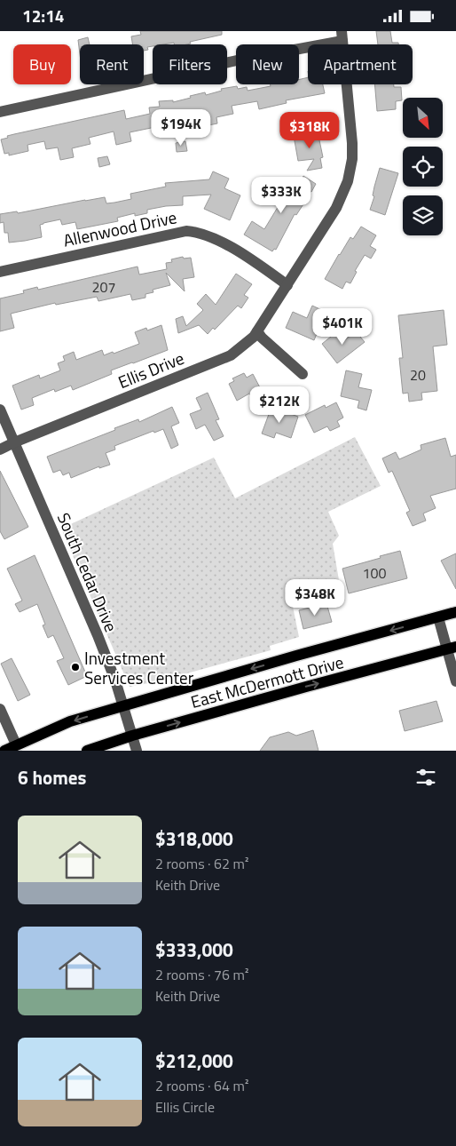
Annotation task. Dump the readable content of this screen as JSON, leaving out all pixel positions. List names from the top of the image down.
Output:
{
  "streets": {
    "main road": ["East McDermott Drive"],
    "street": ["Allenwood Drive", "Ellis Drive", "South Cedar Drive"]
  },
  "crossings": [
    ["Allenwood Drive", "Ellis Drive"],
    ["Ellis Drive", "South Cedar Drive"],
    ["South Cedar Drive", "East McDermott Drive"]
  ],
  "places": ["Investment Services Center"],
  "house_numbers": ["207", "20", "100"],
  "north": "bottom right",
  "page": {
    "status": "12:14",
    "chip": [
      "Buy",
      "Rent",
      "Filters",
      "New",
      "Apartment"
    ],
    "price": [
      "$194K",
      "$318K",
      "$333K",
      "$401K",
      "$212K",
      "$348K"
    ],
    "heading": "6 homes",
    "list": [
      {
        "name": "$318,000",
        "note": "2 rooms · 62 m² · Keith Drive"
      },
      {
        "name": "$333,000",
        "note": "2 rooms · 76 m² · Keith Drive"
      },
      {
        "name": "$212,000",
        "note": "2 rooms · 64 m² · Ellis Circle"
      }
    ]
  }
}
